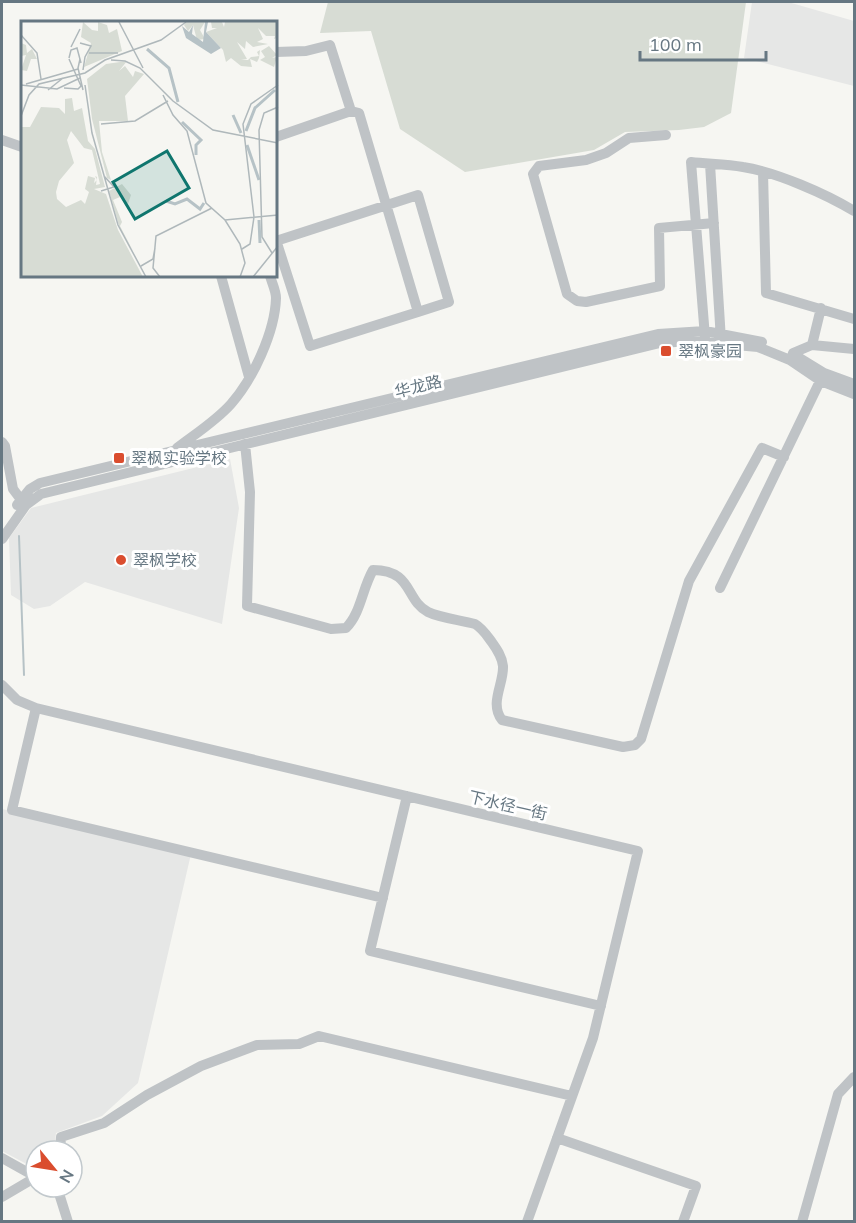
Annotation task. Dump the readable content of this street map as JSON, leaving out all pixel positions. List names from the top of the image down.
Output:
{
  "streets": {
    "street": ["华龙路", "下水径一街"]
  },
  "places": {
    "transit": ["翠枫豪园", "翠枫实验学校"],
    "other": ["翠枫学校"]
  },
  "scale_bar": "100 m",
  "north": "bottom right"
}
